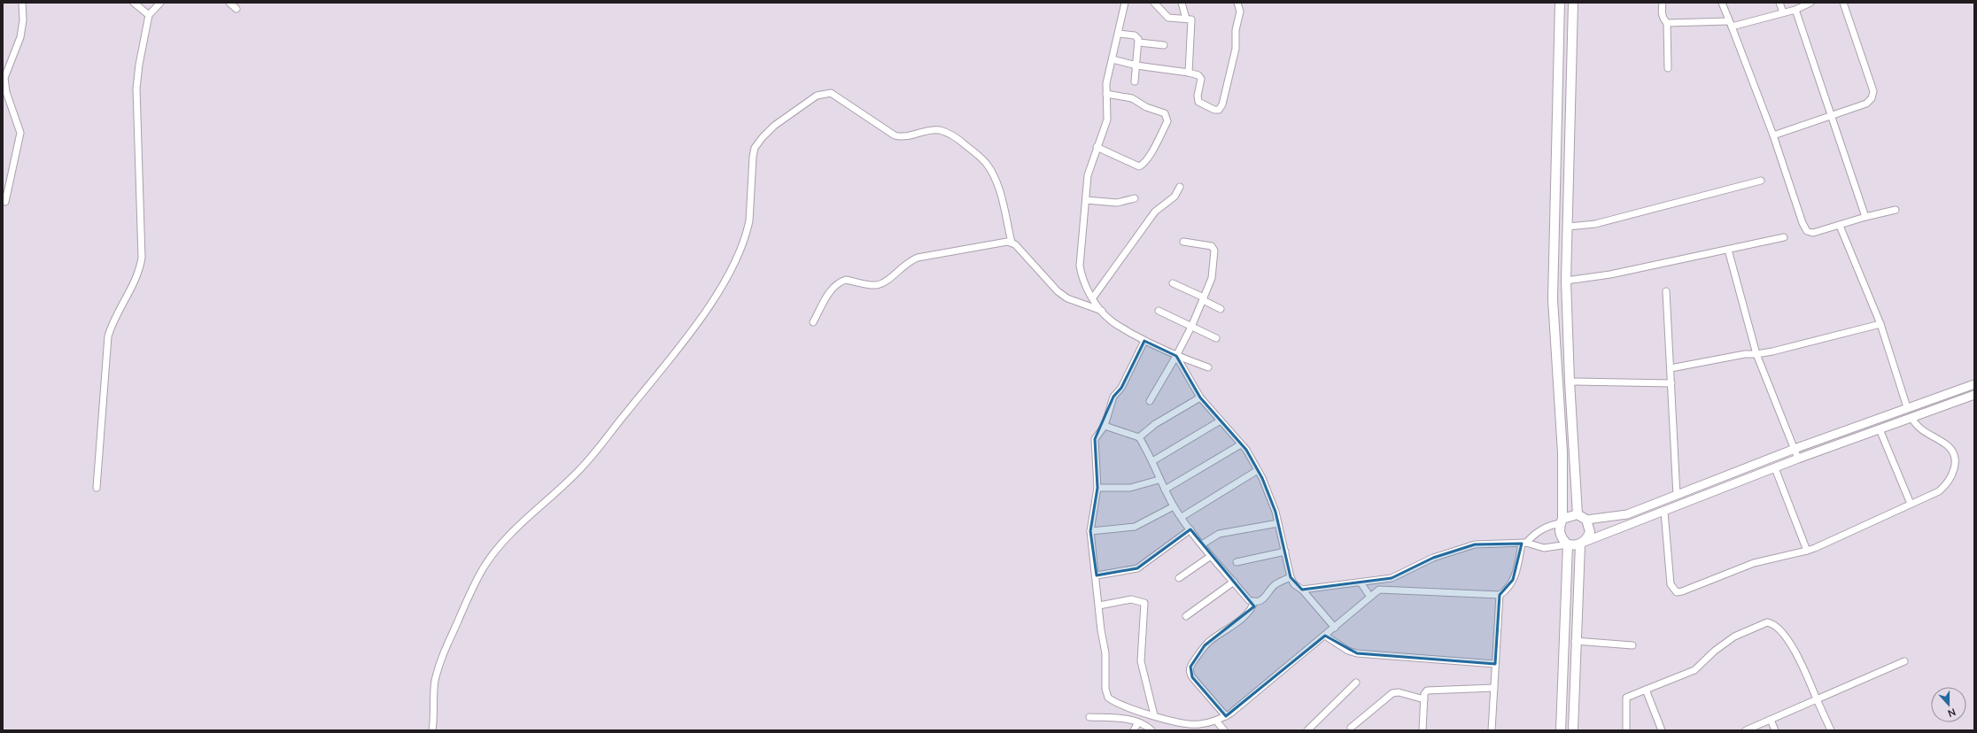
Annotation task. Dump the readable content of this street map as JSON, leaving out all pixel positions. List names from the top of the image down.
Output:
{
  "north": "bottom"
}
